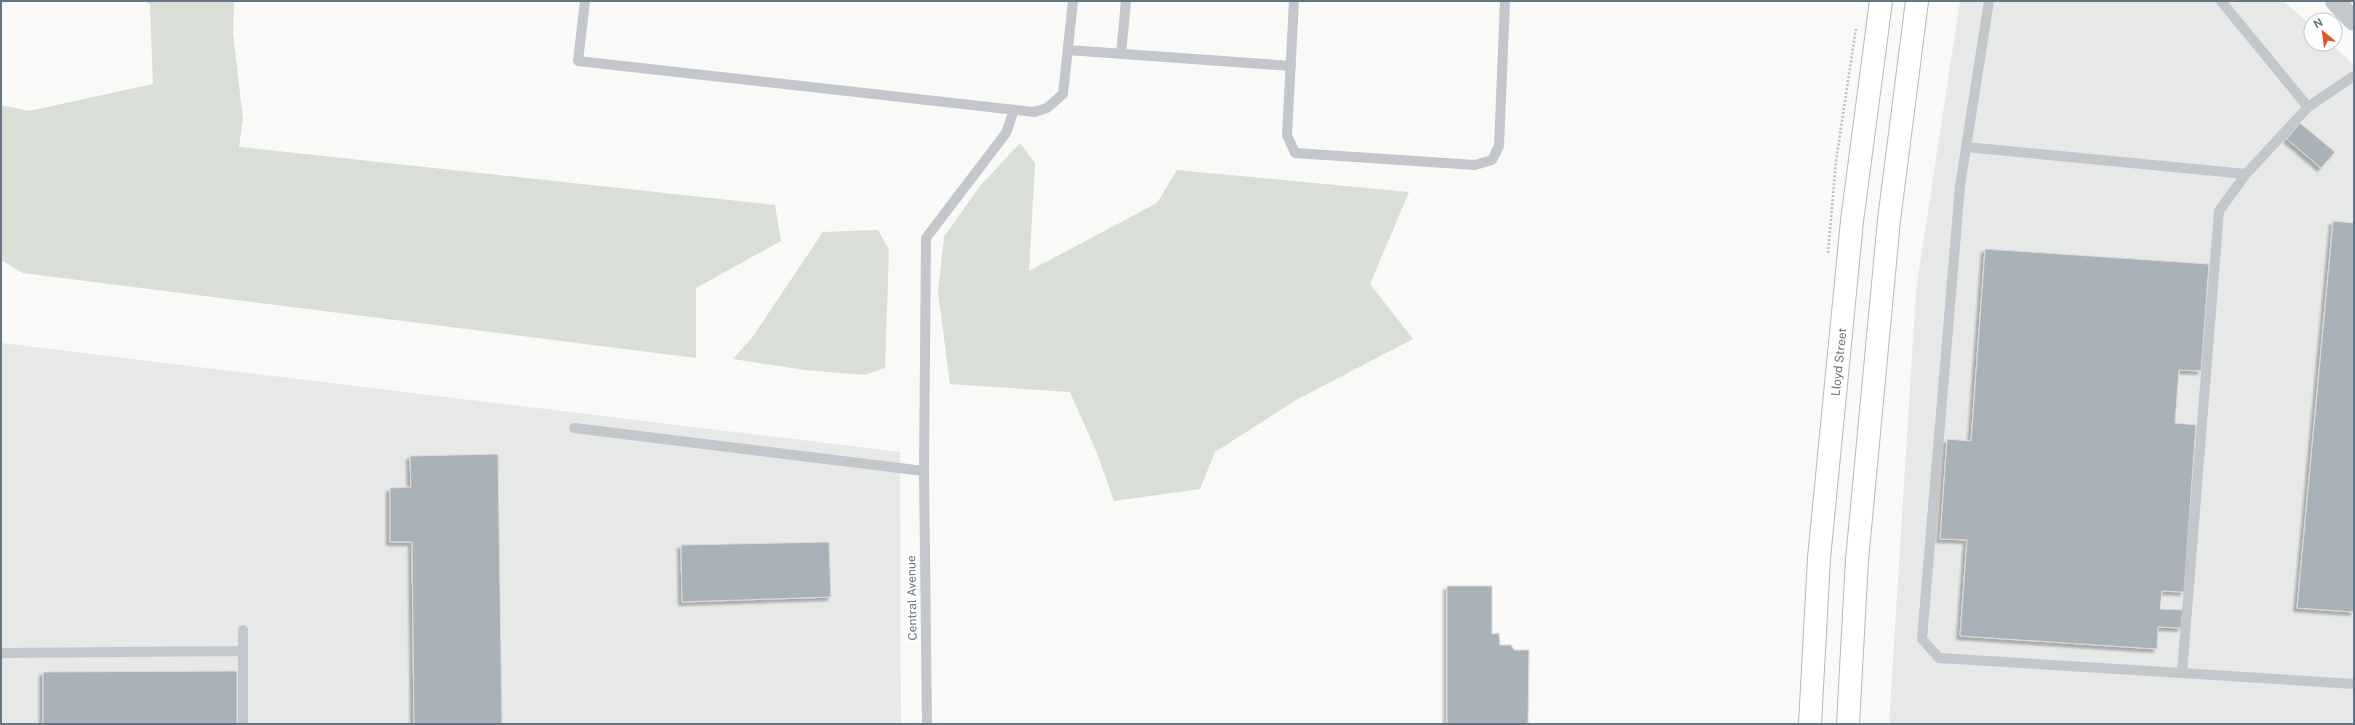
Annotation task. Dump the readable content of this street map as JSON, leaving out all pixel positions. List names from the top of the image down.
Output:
{
  "streets": {
    "main road": ["Lloyd Street"],
    "lane": ["Central Avenue"]
  },
  "north": "top left"
}
